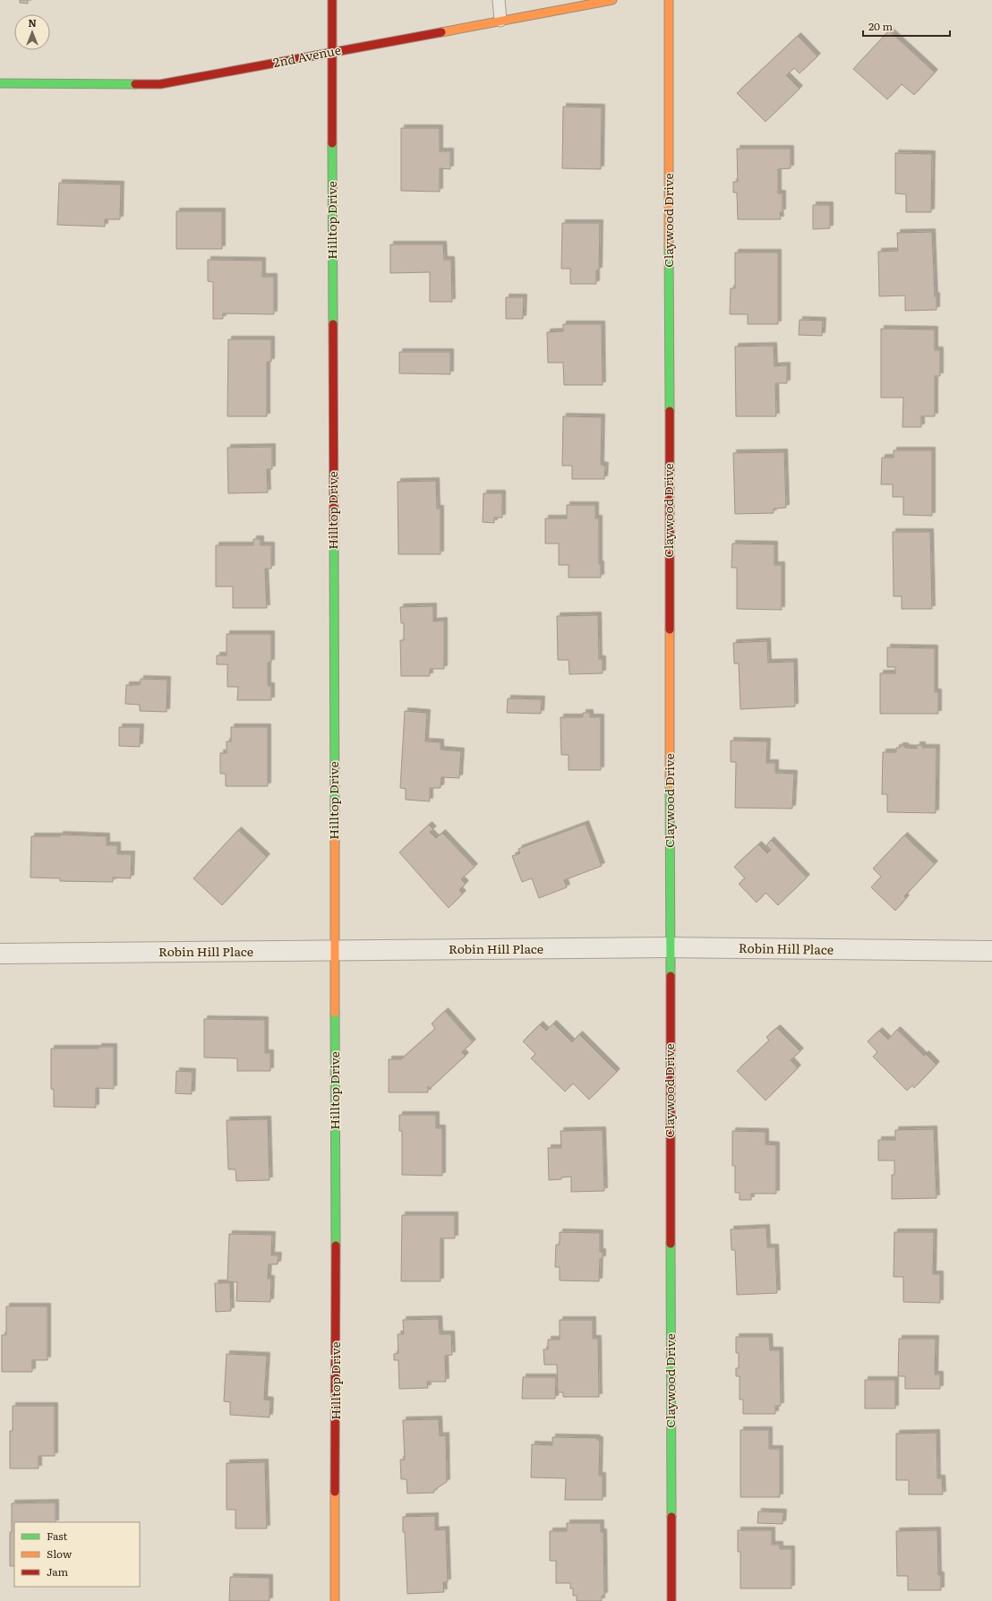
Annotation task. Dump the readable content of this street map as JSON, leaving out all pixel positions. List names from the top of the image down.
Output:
{
  "streets": {
    "street": [
      "2nd Avenue",
      "Hilltop Drive",
      "Claywood Drive",
      "Robin Hill Place"
    ]
  },
  "crossings": [
    ["2nd Avenue", "Hilltop Drive"],
    ["Hilltop Drive", "Robin Hill Place"],
    ["Claywood Drive", "Robin Hill Place"]
  ],
  "legend": ["Fast", "Slow", "Jam"],
  "scale_bar": "20 m",
  "north": "top"
}
